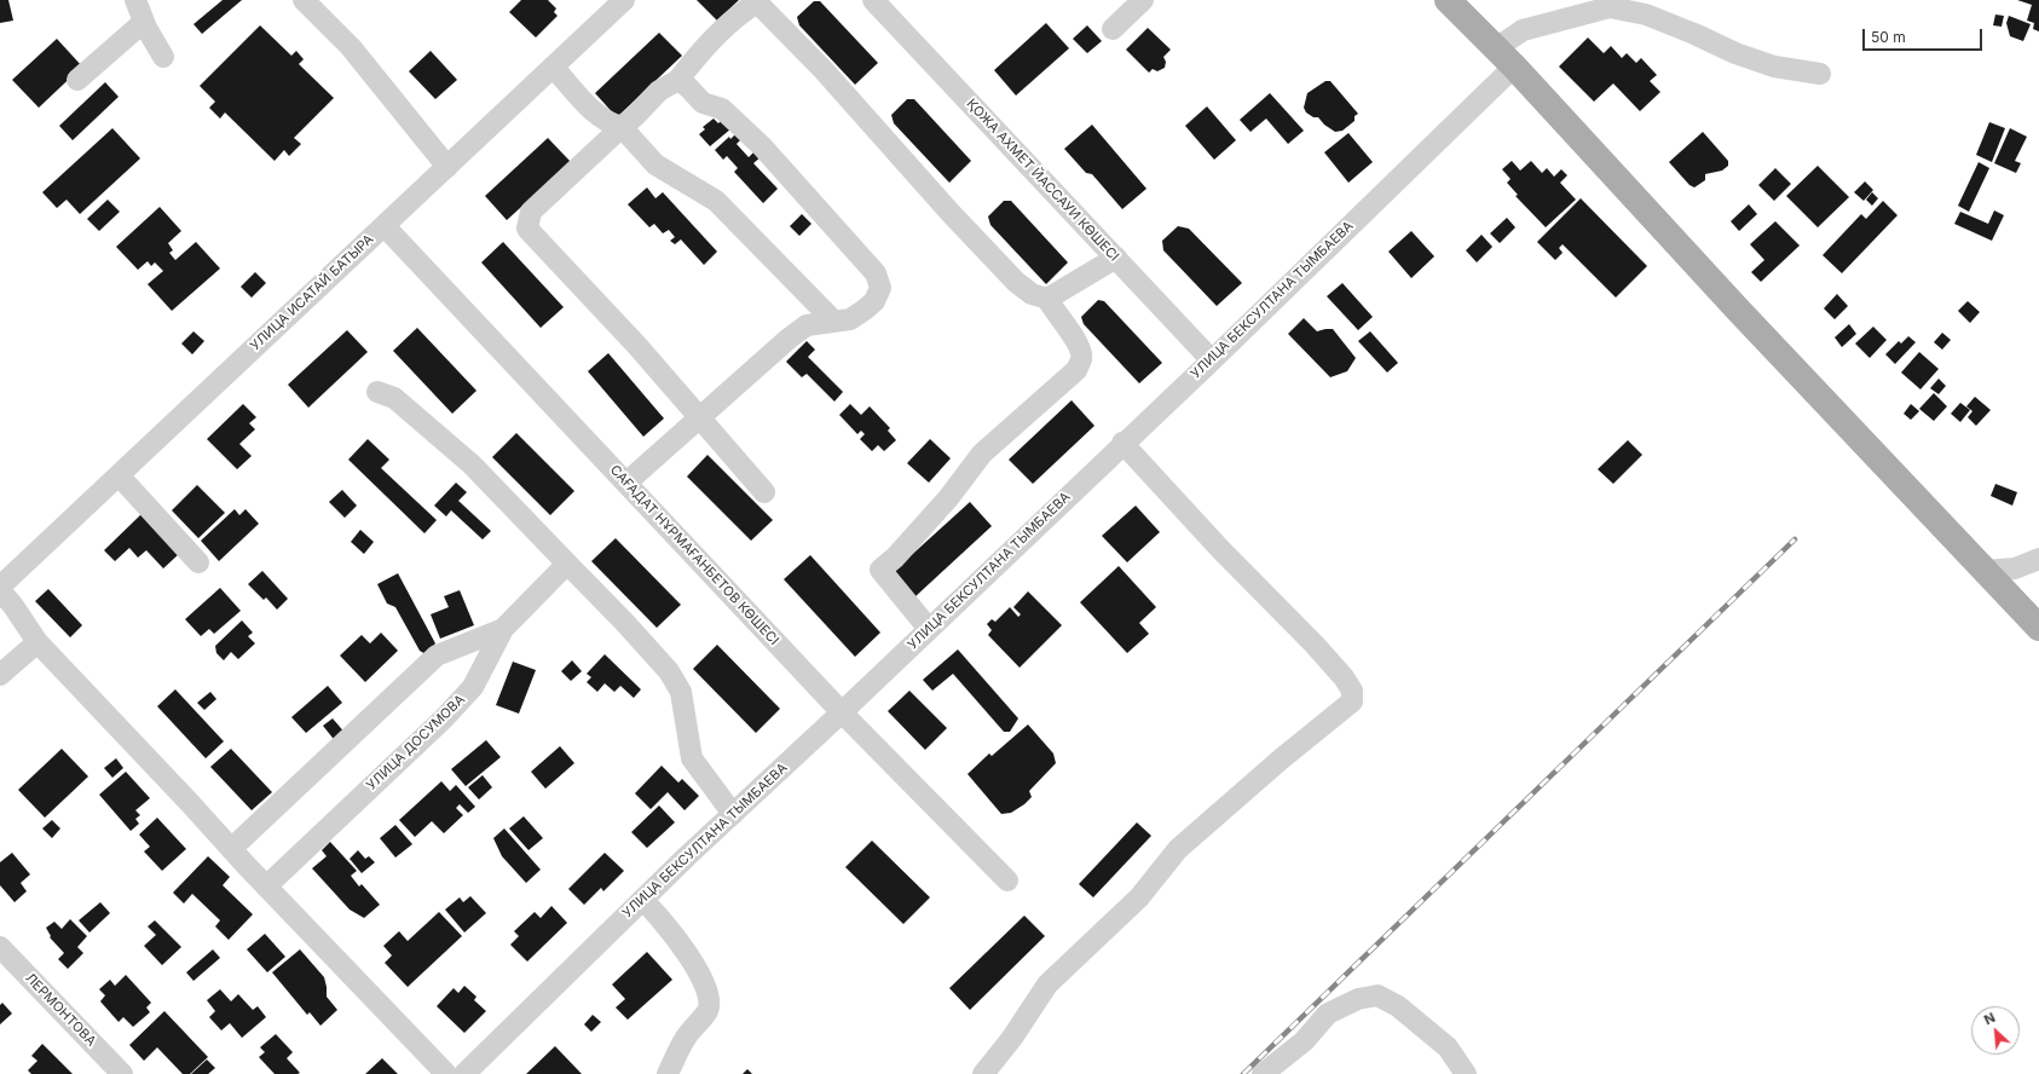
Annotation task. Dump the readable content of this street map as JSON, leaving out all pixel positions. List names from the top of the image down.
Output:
{
  "streets": {
    "street": [
      "ҚОЖА АХМЕТ ЙАССАУИ КӨШЕСІ",
      "УЛИЦА ИСАТАЙ БАТЫРА",
      "УЛИЦА БЕКСУЛТАНА ТЫМБАЕВА",
      "САҒАДАТ НҰРМАҒАНБЕТОВ КӨШЕСІ",
      "УЛИЦА ДОСУМОВА",
      "ЛЕРМОНТОВА"
    ]
  },
  "crossings": [
    ["ҚОЖА АХМЕТ ЙАССАУИ КӨШЕСІ", "УЛИЦА БЕКСУЛТАНА ТЫМБАЕВА"],
    ["УЛИЦА ИСАТАЙ БАТЫРА", "САҒАДАТ НҰРМАҒАНБЕТОВ КӨШЕСІ"],
    ["УЛИЦА БЕКСУЛТАНА ТЫМБАЕВА", "САҒАДАТ НҰРМАҒАНБЕТОВ КӨШЕСІ"]
  ],
  "scale_bar": "50 m",
  "north": "top left"
}
